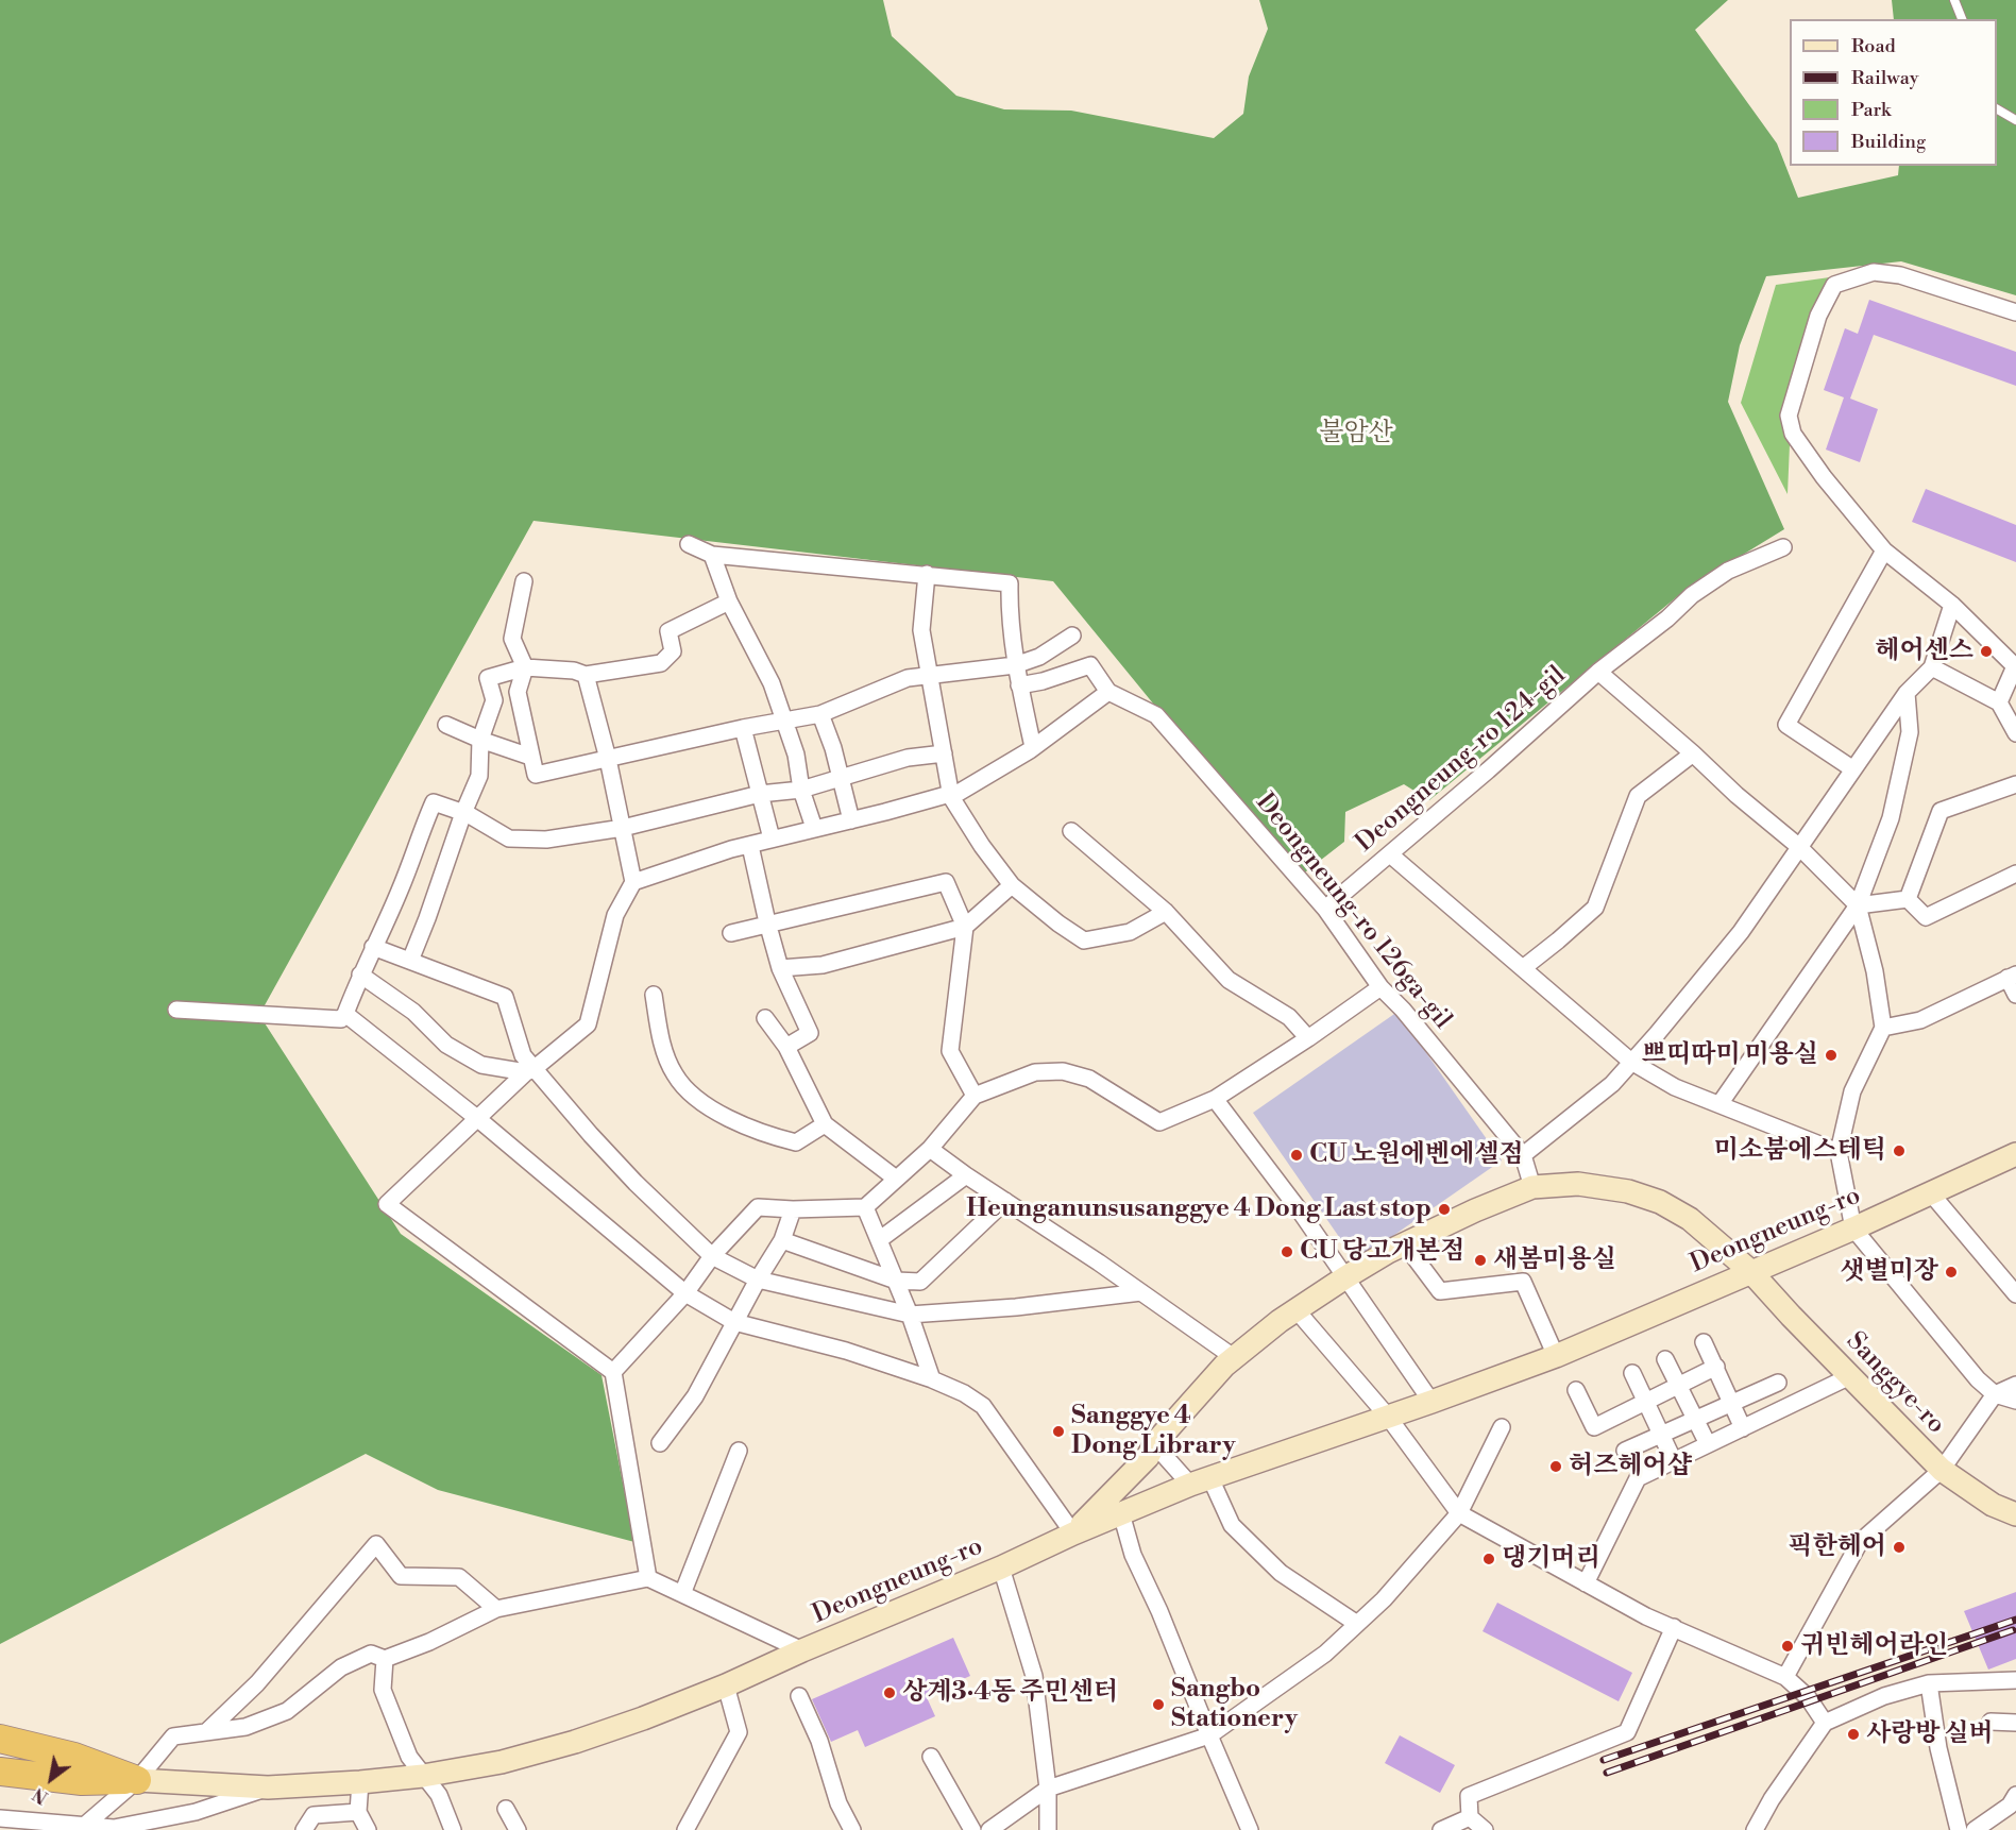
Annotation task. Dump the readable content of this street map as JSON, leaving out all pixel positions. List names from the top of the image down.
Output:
{
  "streets": {
    "main road": ["Deongneung-ro", "Sanggye-ro"],
    "street": ["Deongneung-ro 124-gil", "Deongneung-ro 126ga-gil"]
  },
  "crossings": [
    ["Deongneung-ro 124-gil", "Deongneung-ro 126ga-gil"],
    ["Deongneung-ro 126ga-gil", "Sanggye-ro"],
    ["Deongneung-ro", "Sanggye-ro"]
  ],
  "parks": ["불암산"],
  "places": [
    "헤어센스",
    "쁘띠따미 미용실",
    "미소붐에스테틱",
    "CU 노원에벤에셀점",
    "Heunganunsusanggye 4 Dong Last stop",
    "CU 당고개본점",
    "새봄미용실",
    "샛별미장",
    "Sanggye 4 Dong Library",
    "허즈헤어샵",
    "픽한헤어",
    "댕기머리",
    "귀빈헤어라인",
    "상계3·4동 주민센터",
    "Sangbo Stationery",
    "사랑방 실버"
  ],
  "legend": [
    "Road",
    "Railway",
    "Park",
    "Building"
  ],
  "north": "bottom left"
}
